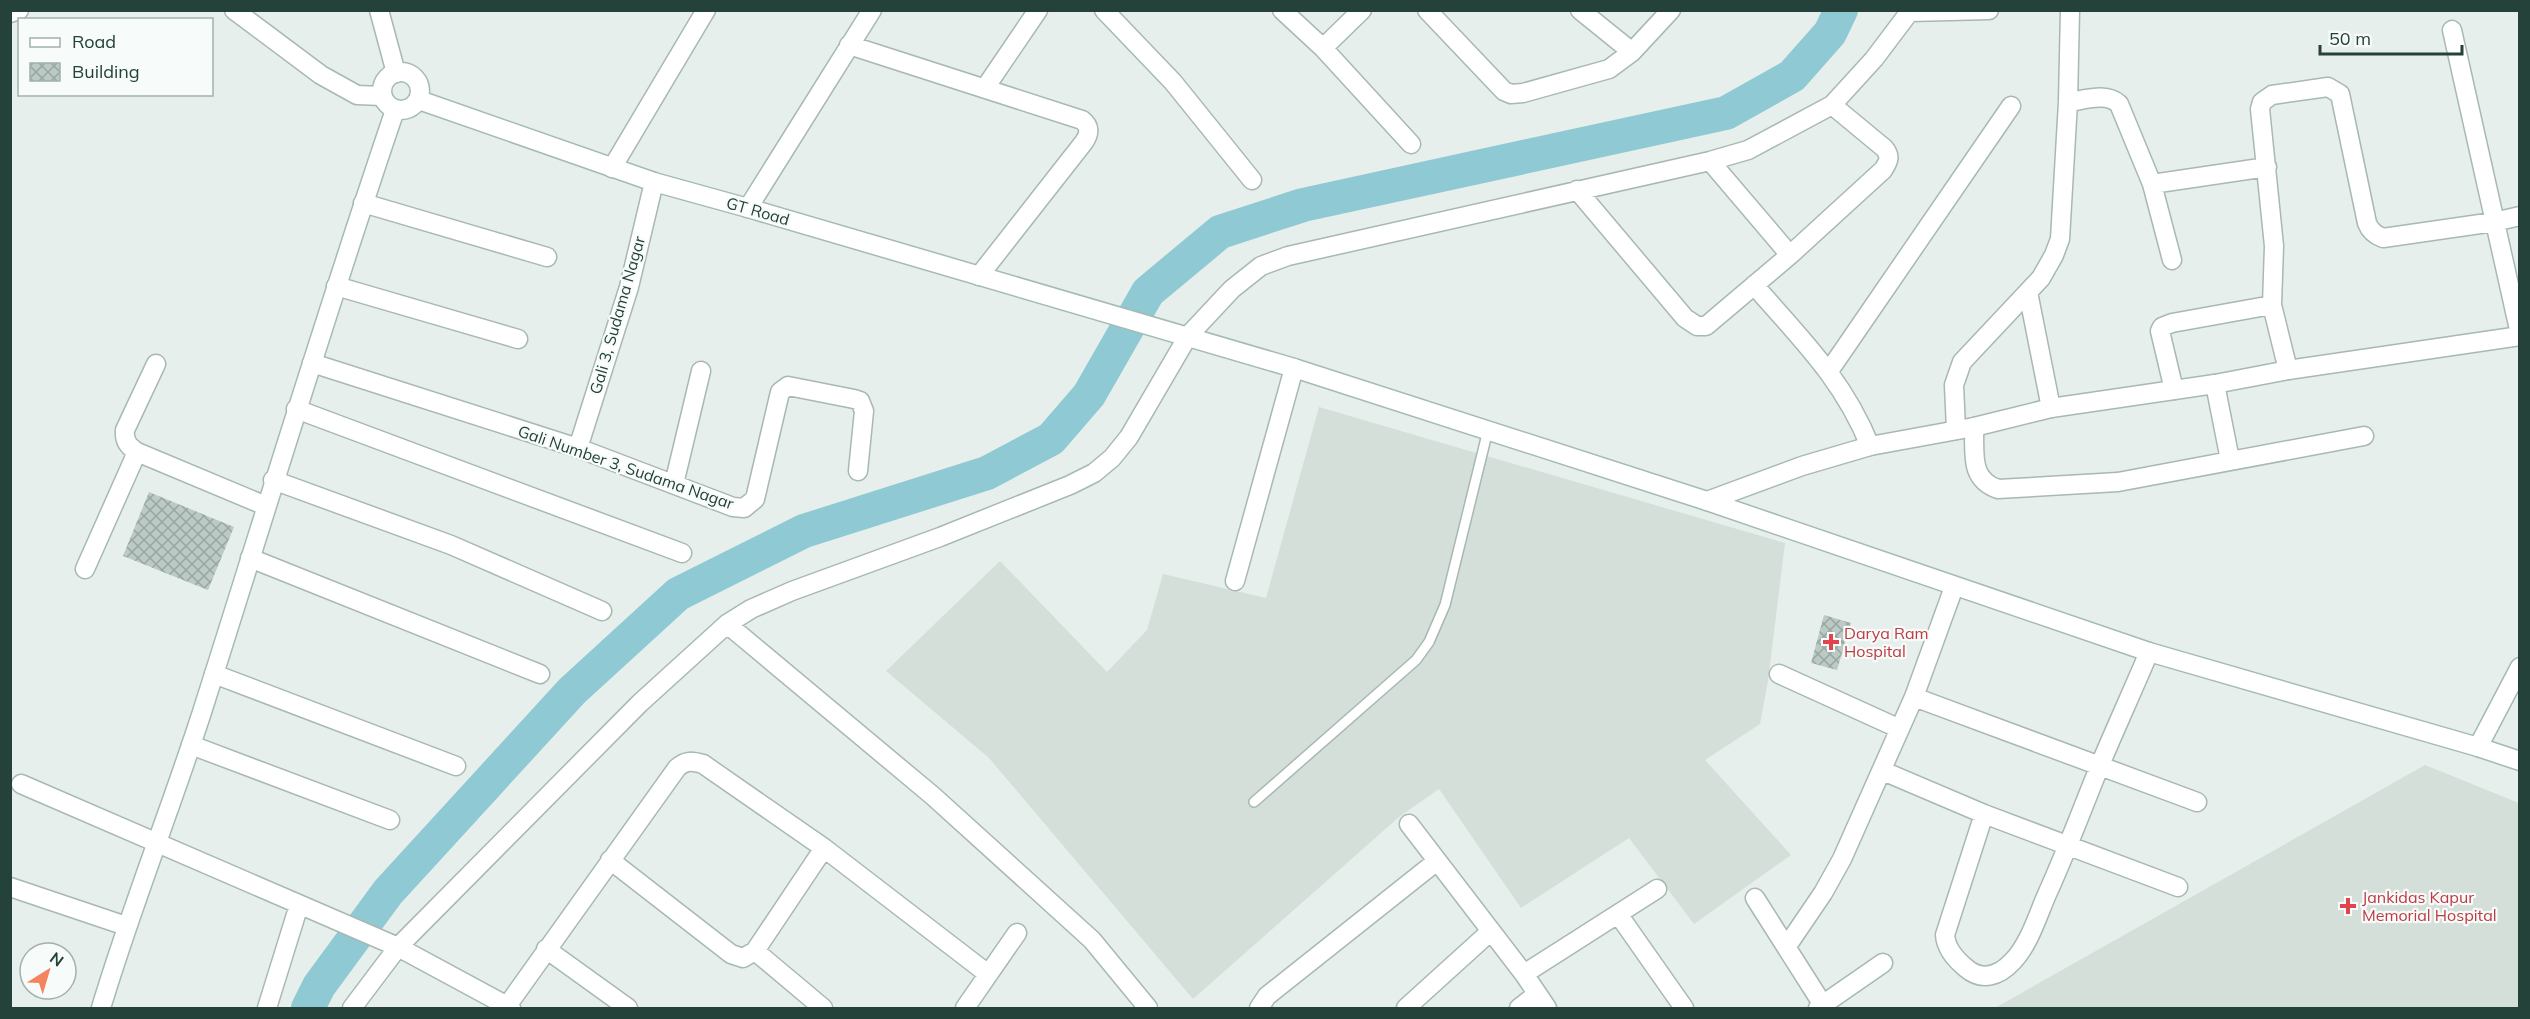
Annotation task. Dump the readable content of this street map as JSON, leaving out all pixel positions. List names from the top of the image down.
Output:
{
  "streets": {
    "street": ["GT Road", "Gali 3, Sudama Nagar", "Gali Number 3, Sudama Nagar"]
  },
  "crossings": [
    ["GT Road", "Gali 3, Sudama Nagar"],
    ["Gali 3, Sudama Nagar", "Gali Number 3, Sudama Nagar"]
  ],
  "places": {
    "health": ["Darya Ram Hospital", "Jankidas Kapur Memorial Hospital"]
  },
  "legend": ["Road", "Building"],
  "scale_bar": "50 m",
  "north": "top right"
}
